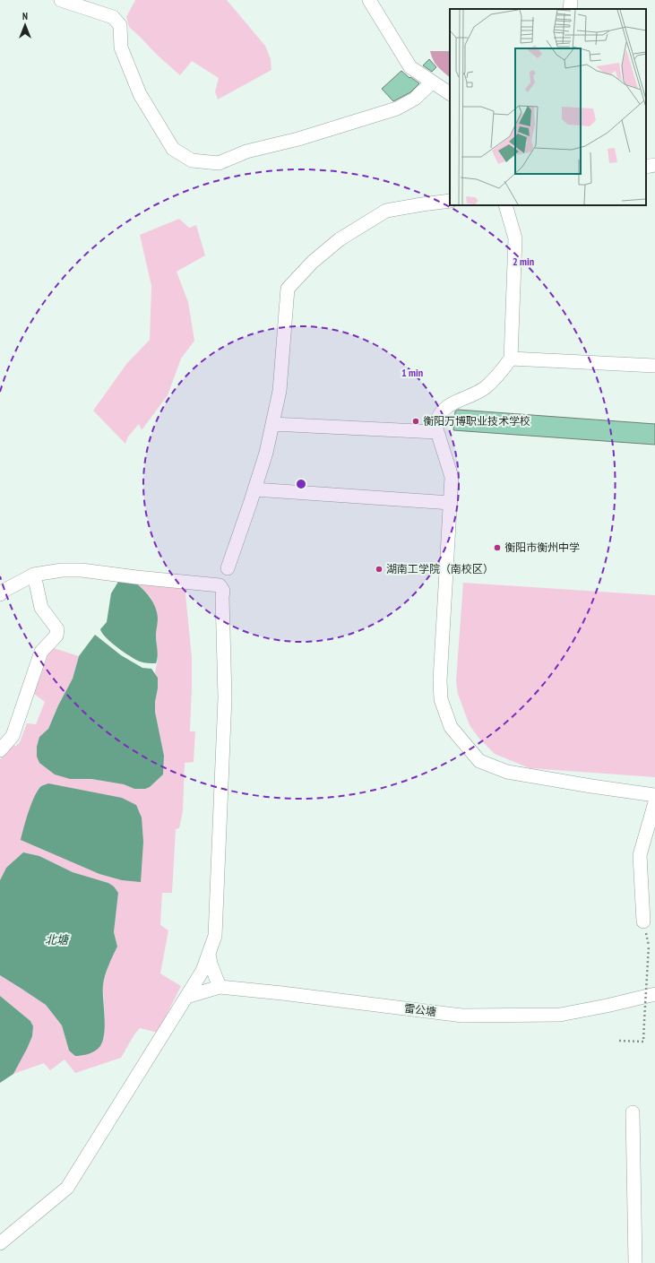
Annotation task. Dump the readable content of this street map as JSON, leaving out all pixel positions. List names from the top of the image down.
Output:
{
  "streets": {
    "street": ["雷公塘"]
  },
  "water": ["北塘"],
  "places": ["衡阳万博职业技术学校", "衡阳市衡州中学", "湖南工学院（南校区）"],
  "north": "top",
  "rings": ["2 min", "1 min"]
}
